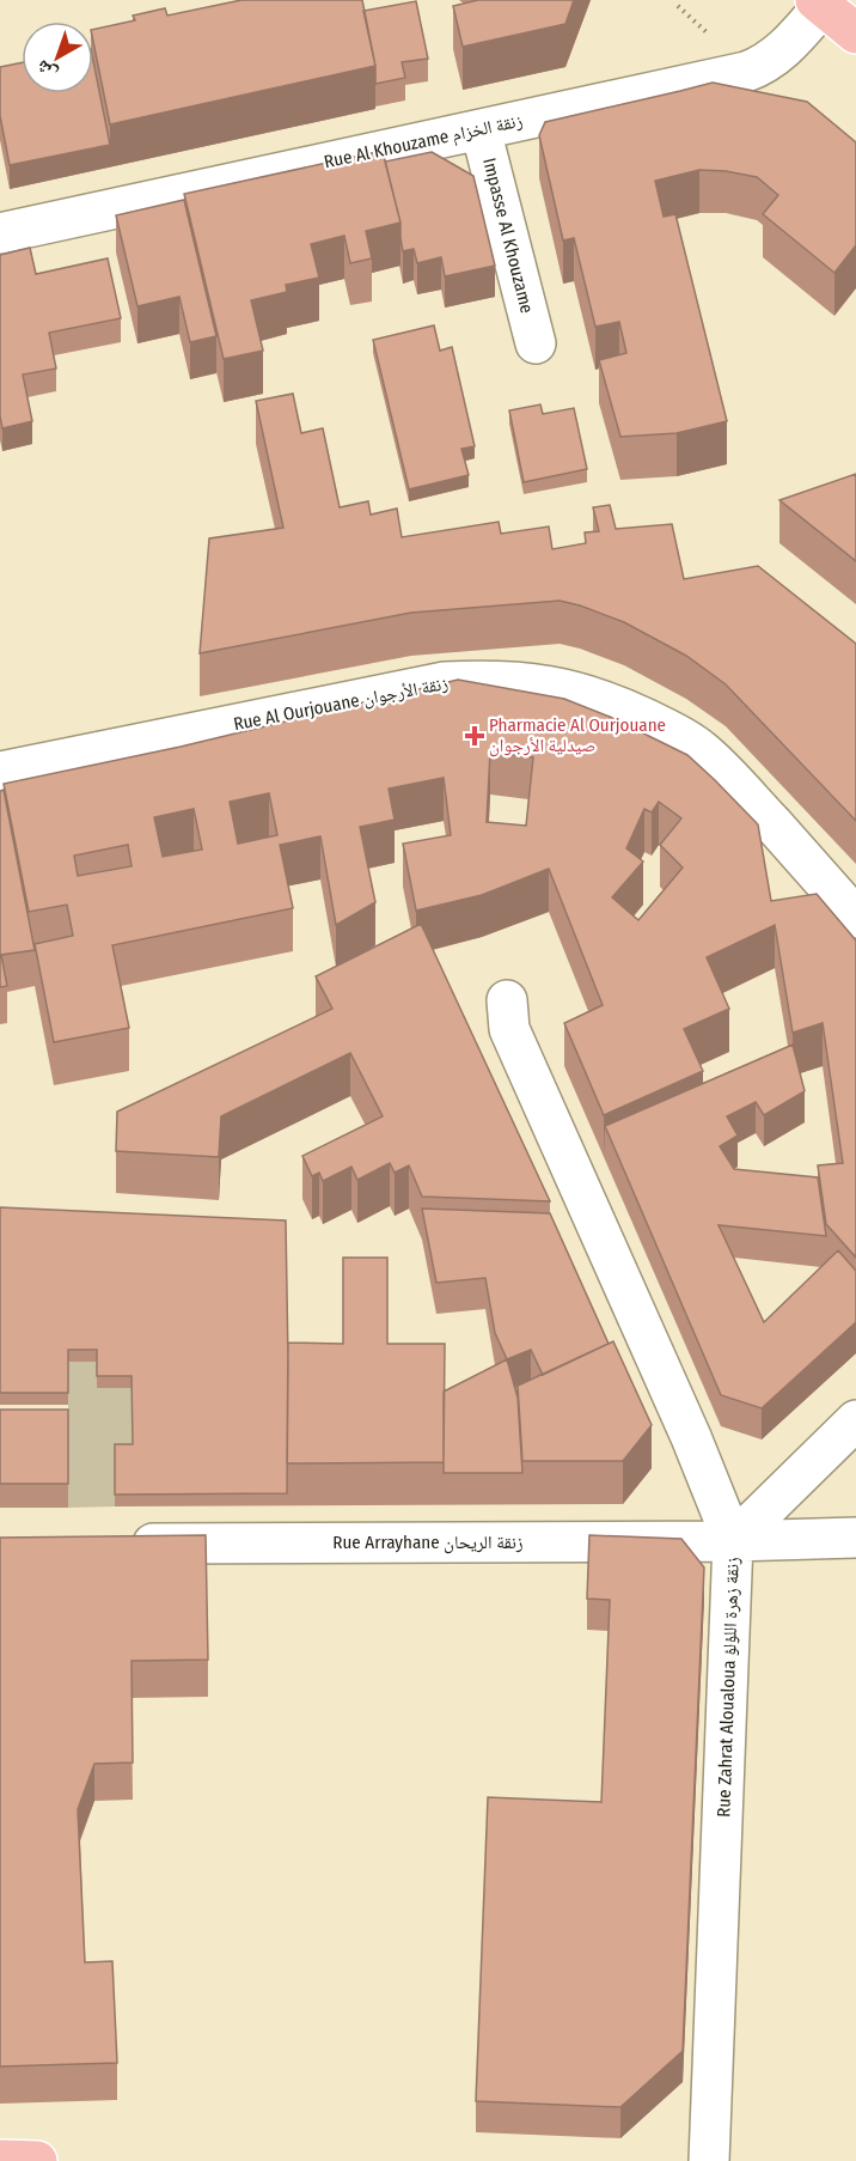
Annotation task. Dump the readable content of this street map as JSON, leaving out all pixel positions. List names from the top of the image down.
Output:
{
  "streets": {
    "street": [
      "Rue Al Khouzame زنقة الخزام",
      "Impasse Al Khouzame",
      "Rue Al Ourjouane زنقة الأرجوان",
      "Rue Arrayhane زنقة الريحان",
      "Rue Zahrat Aloualoua زنقة زهرة اللؤلؤ"
    ]
  },
  "crossings": [
    ["Rue Al Khouzame زنقة الخزام", "Impasse Al Khouzame"],
    ["Rue Arrayhane زنقة الريحان", "Rue Zahrat Aloualoua زنقة زهرة اللؤلؤ"]
  ],
  "places": {
    "health": ["Pharmacie Al Ourjouane صيدلية الأرجوان"]
  },
  "north": "bottom left"
}
